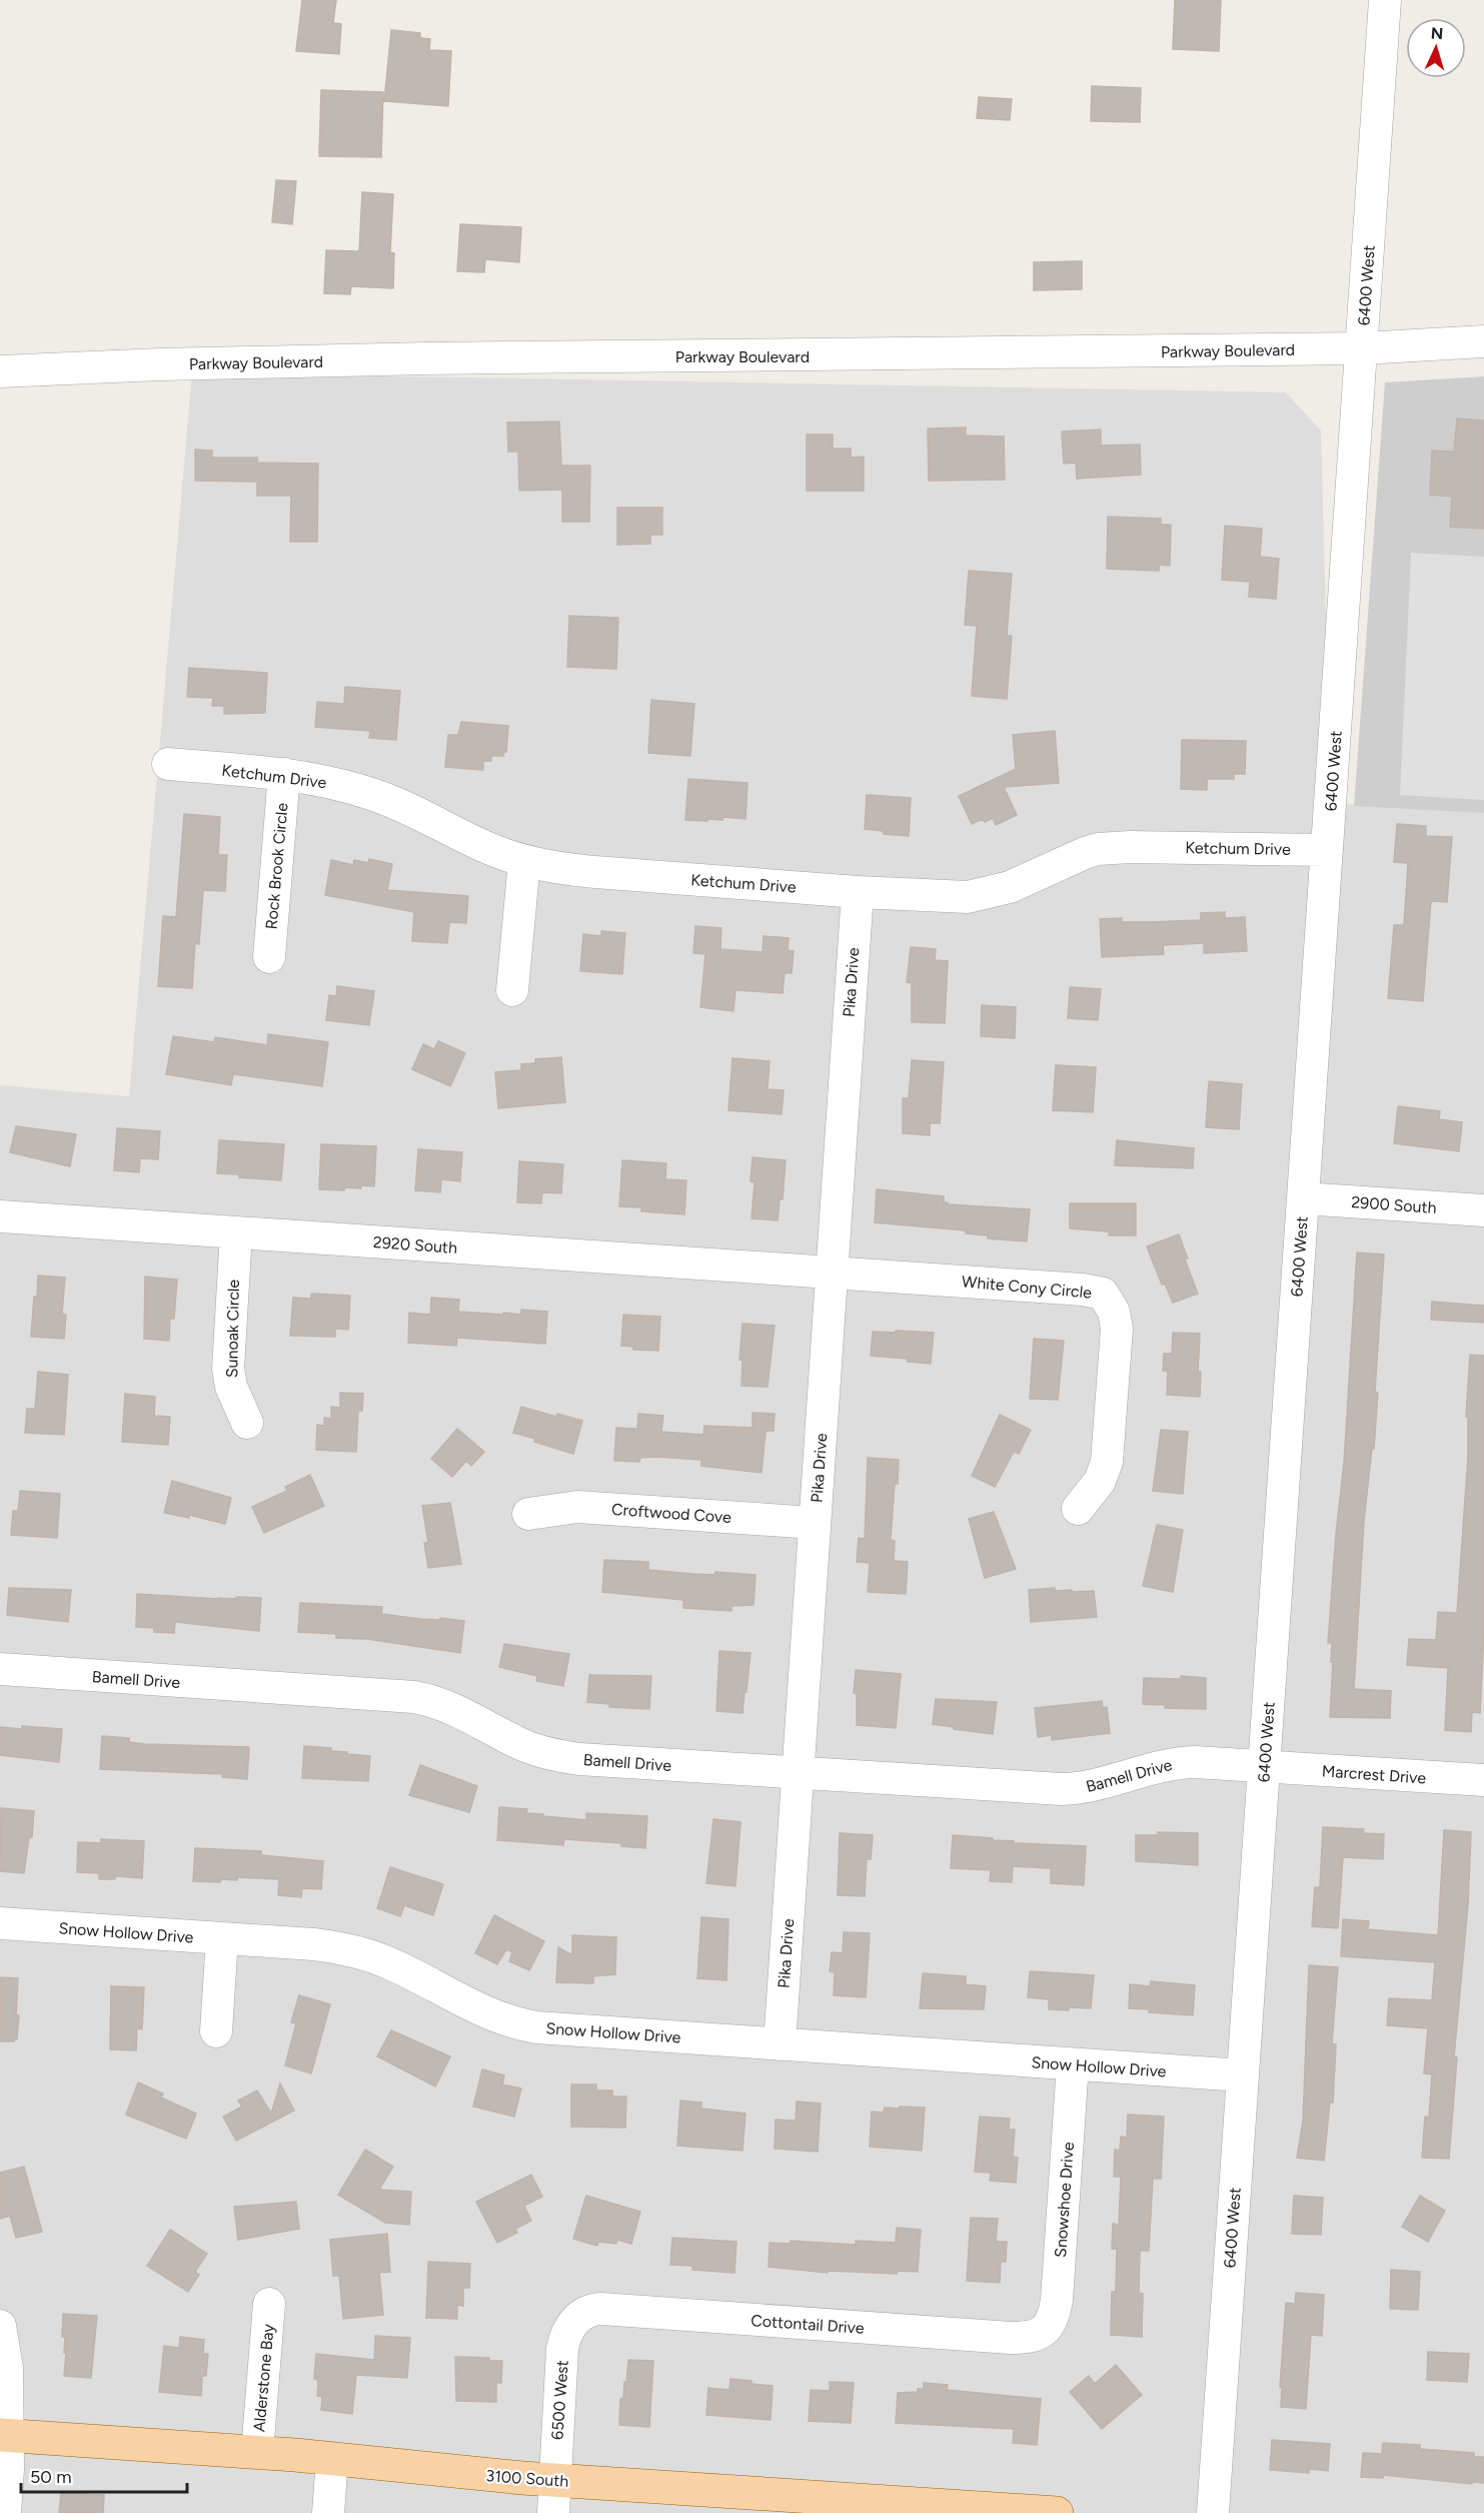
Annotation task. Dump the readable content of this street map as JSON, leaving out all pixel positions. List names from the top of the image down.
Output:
{
  "streets": {
    "main road": ["3100 South"],
    "street": [
      "6400 West",
      "Parkway Boulevard",
      "Ketchum Drive",
      "Rock Brook Circle",
      "Pika Drive",
      "2900 South",
      "2920 South",
      "White Cony Circle",
      "Sunoak Circle",
      "Croftwood Cove",
      "Bamell Drive",
      "Marcrest Drive",
      "Snow Hollow Drive",
      "Snowshoe Drive",
      "Cottontail Drive",
      "Alderstone Bay",
      "6500 West"
    ]
  },
  "crossings": [
    ["6400 West", "Parkway Boulevard"],
    ["6400 West", "Ketchum Drive"],
    ["6400 West", "2900 South"],
    ["6400 West", "Bamell Drive"],
    ["6400 West", "Marcrest Drive"],
    ["6400 West", "Snow Hollow Drive"],
    ["Ketchum Drive", "Rock Brook Circle"],
    ["Ketchum Drive", "Pika Drive"],
    ["Pika Drive", "2920 South"],
    ["Pika Drive", "White Cony Circle"],
    ["Pika Drive", "Croftwood Cove"],
    ["Pika Drive", "Bamell Drive"],
    ["Pika Drive", "Snow Hollow Drive"],
    ["2920 South", "White Cony Circle"],
    ["2920 South", "Sunoak Circle"],
    ["Bamell Drive", "Marcrest Drive"],
    ["Snow Hollow Drive", "Snowshoe Drive"],
    ["Snowshoe Drive", "Cottontail Drive"],
    ["Cottontail Drive", "6500 West"],
    ["Alderstone Bay", "3100 South"],
    ["6500 West", "3100 South"]
  ],
  "scale_bar": "50 m",
  "north": "top"
}
